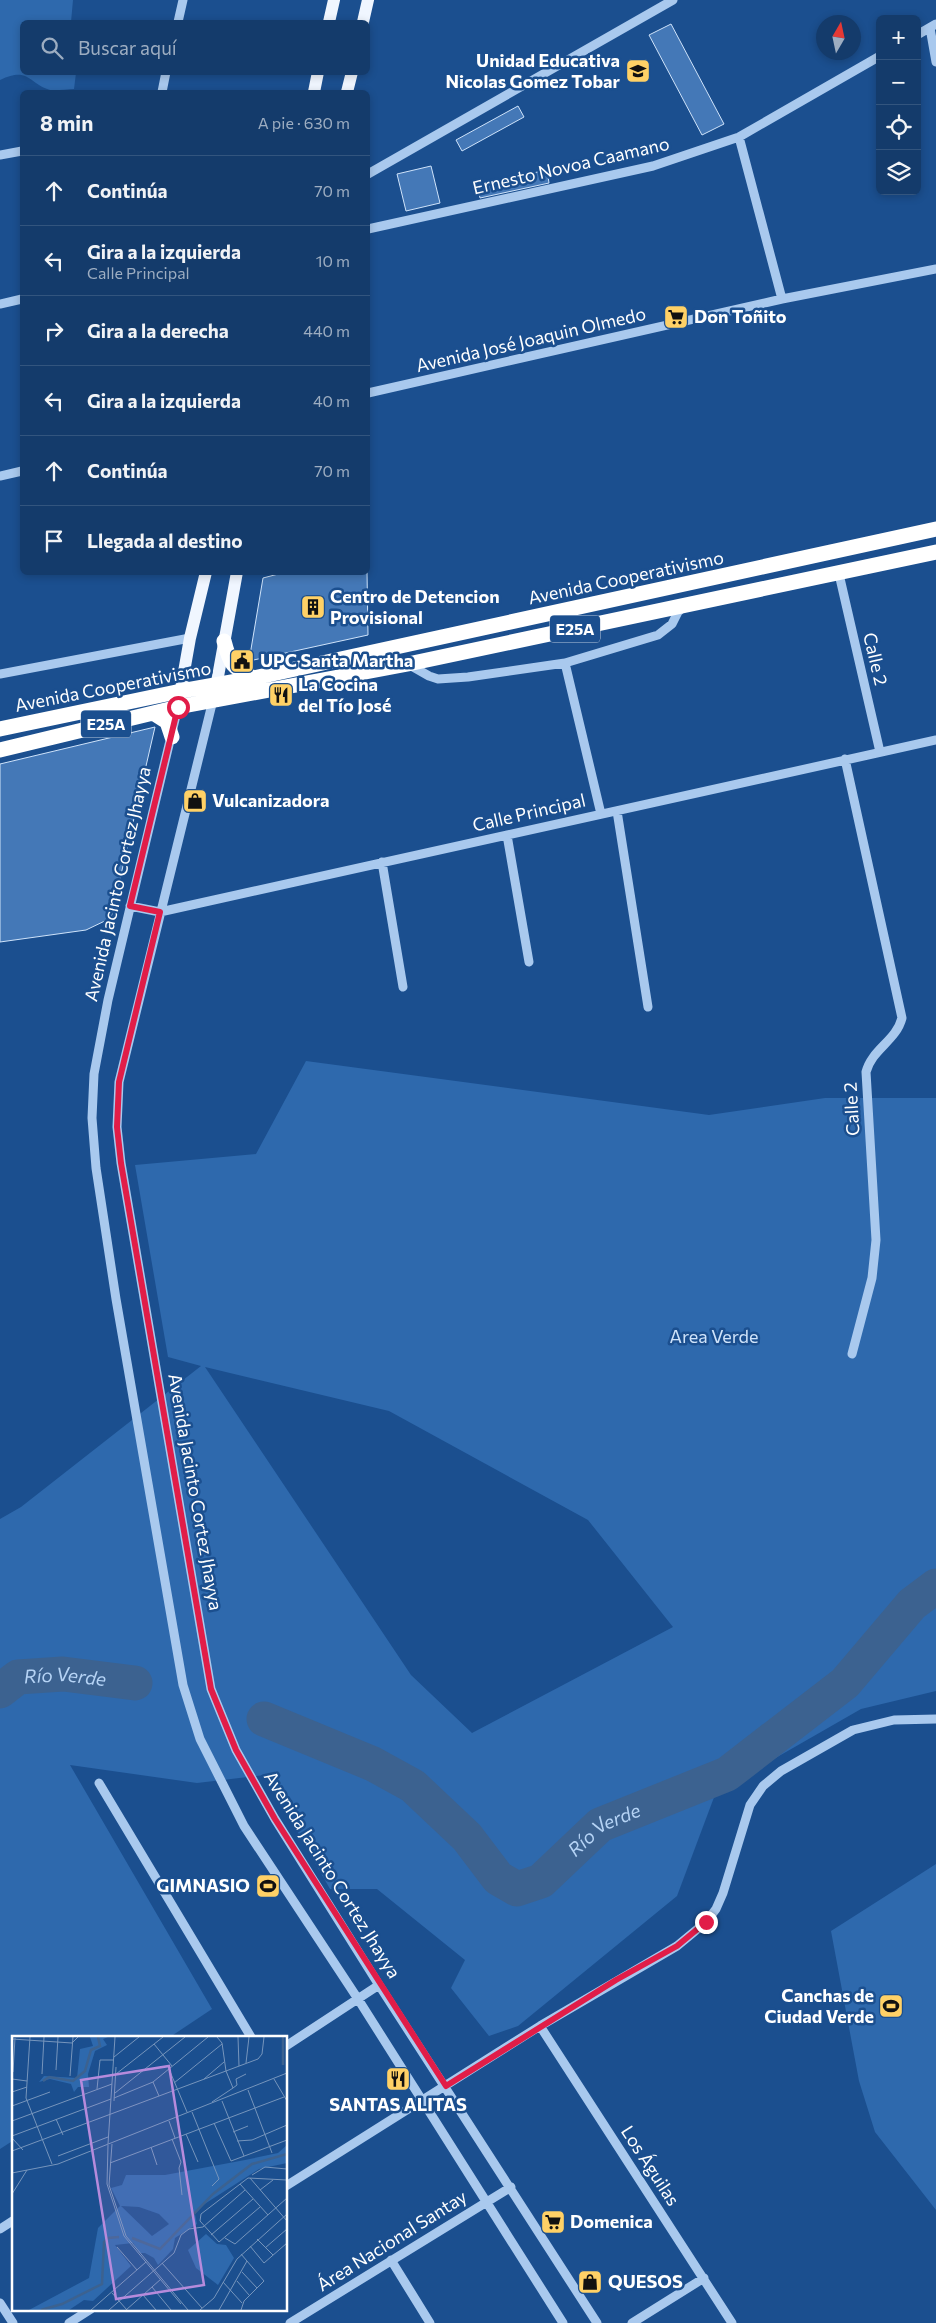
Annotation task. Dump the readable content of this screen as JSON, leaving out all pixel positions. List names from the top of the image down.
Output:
{
  "streets": {
    "highway": ["Avenida Cooperativismo", "E25A"],
    "main road": ["Avenida Jacinto Cortez Jhayya"],
    "street": [
      "Ernesto Novoa Caamano",
      "Avenida José Joaquin Olmedo",
      "Calle 2",
      "Calle Principal",
      "Los Águilas",
      "Área Nacional Santay"
    ]
  },
  "crossings": [
    ["Avenida Cooperativismo", "Calle 2"],
    ["Avenida Cooperativismo", "Avenida Jacinto Cortez Jhayya"],
    ["Calle 2", "Calle Principal"],
    ["Calle Principal", "Avenida Jacinto Cortez Jhayya"],
    ["Avenida Jacinto Cortez Jhayya", "Área Nacional Santay"]
  ],
  "water": ["Río Verde"],
  "parks": ["Area Verde"],
  "places": {
    "school or university": ["Unidad Educativa Nicolas Gomez Tobar"],
    "supermarket": ["Don Toñito", "Domenica"],
    "building": ["Centro de Detencion Provisional"],
    "public building": ["UPC Santa Martha"],
    "restaurant": ["La Cocina del Tío José", "SANTAS ALITAS"],
    "shop": ["Vulcanizadora", "QUESOS"],
    "sports": ["GIMNASIO", "Canchas de Ciudad Verde"]
  },
  "north": "top",
  "page": {
    "map_buttons": ["+", "−"],
    "search": "Buscar aquí",
    "heading": ["8 min", "A pie · 630 m"],
    "list": [
      ["Continúa", "70 m"],
      ["Gira a la izquierda", "Calle Principal", "10 m"],
      ["Gira a la derecha", "440 m"],
      ["Gira a la izquierda", "40 m"],
      ["Continúa", "70 m"],
      "Llegada al destino"
    ]
  }
}
